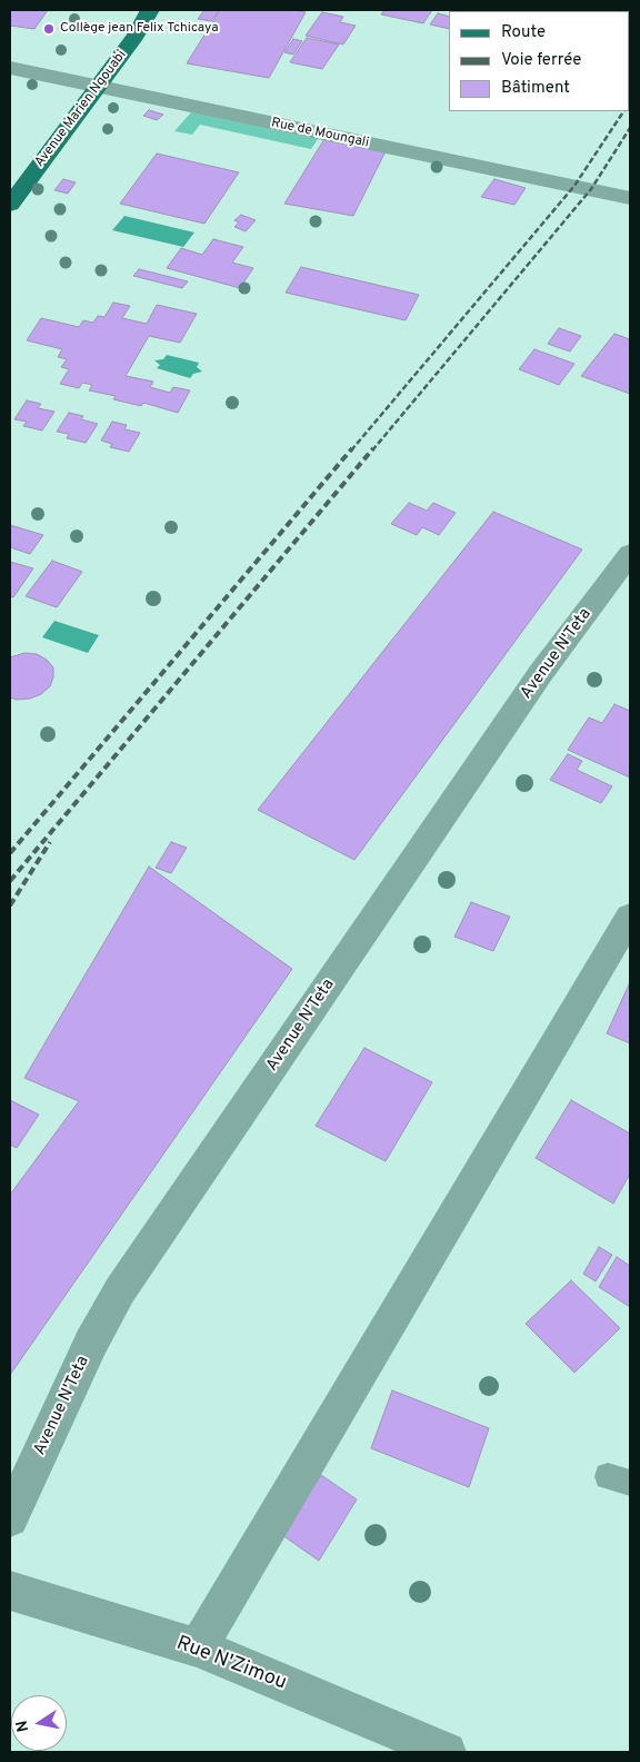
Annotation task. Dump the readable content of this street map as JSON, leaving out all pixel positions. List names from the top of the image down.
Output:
{
  "streets": {
    "main road": ["Avenue Marien Ngouabi"],
    "street": ["Rue de Moungali", "Avenue N'Teta", "Rue N'Zimou"]
  },
  "crossings": [
    ["Avenue Marien Ngouabi", "Rue de Moungali"]
  ],
  "places": ["Collège jean Felix Tchicaya"],
  "legend": ["Route", "Voie ferrée", "Bâtiment"],
  "north": "left"
}
